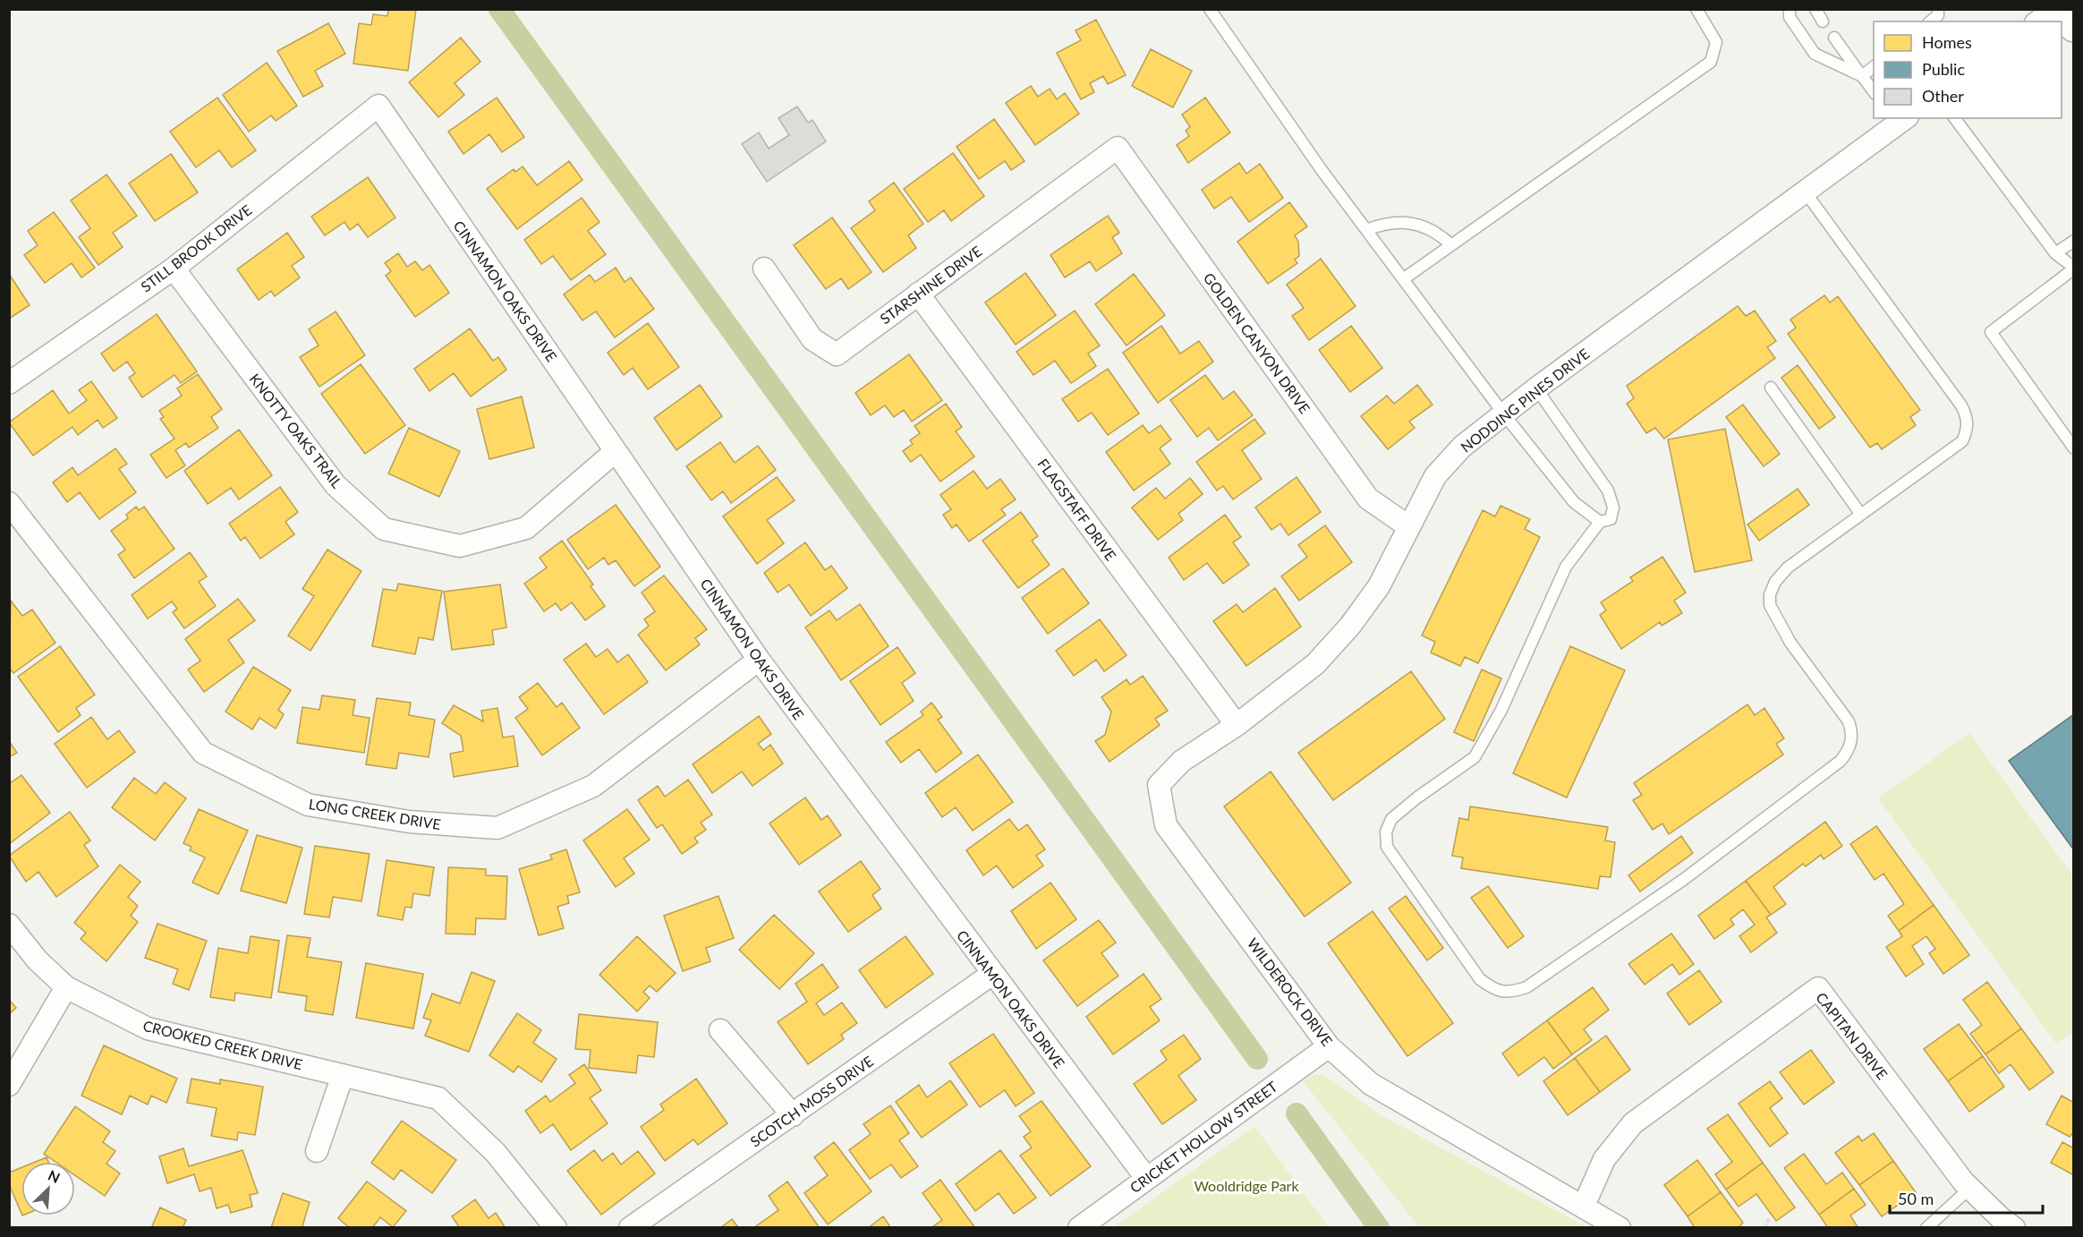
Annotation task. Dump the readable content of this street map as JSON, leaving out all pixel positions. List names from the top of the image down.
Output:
{
  "streets": {
    "street": [
      "STILL BROOK DRIVE",
      "STARSHINE DRIVE",
      "CINNAMON OAKS DRIVE",
      "GOLDEN CANYON DRIVE",
      "NODDING PINES DRIVE",
      "KNOTTY OAKS TRAIL",
      "FLAGSTAFF DRIVE",
      "LONG CREEK DRIVE",
      "WILDEROCK DRIVE",
      "CAPITAN DRIVE",
      "CROOKED CREEK DRIVE",
      "SCOTCH MOSS DRIVE",
      "CRICKET HOLLOW STREET"
    ]
  },
  "crossings": [
    ["STILL BROOK DRIVE", "CINNAMON OAKS DRIVE"],
    ["STILL BROOK DRIVE", "KNOTTY OAKS TRAIL"],
    ["STARSHINE DRIVE", "GOLDEN CANYON DRIVE"],
    ["STARSHINE DRIVE", "FLAGSTAFF DRIVE"],
    ["CINNAMON OAKS DRIVE", "KNOTTY OAKS TRAIL"],
    ["CINNAMON OAKS DRIVE", "LONG CREEK DRIVE"],
    ["CINNAMON OAKS DRIVE", "SCOTCH MOSS DRIVE"],
    ["CINNAMON OAKS DRIVE", "CRICKET HOLLOW STREET"],
    ["GOLDEN CANYON DRIVE", "NODDING PINES DRIVE"],
    ["NODDING PINES DRIVE", "FLAGSTAFF DRIVE"],
    ["NODDING PINES DRIVE", "WILDEROCK DRIVE"],
    ["WILDEROCK DRIVE", "CAPITAN DRIVE"],
    ["WILDEROCK DRIVE", "CRICKET HOLLOW STREET"]
  ],
  "parks": ["Wooldridge Park"],
  "legend": ["Homes", "Public", "Other"],
  "scale_bar": "50 m",
  "north": "top right"
}
